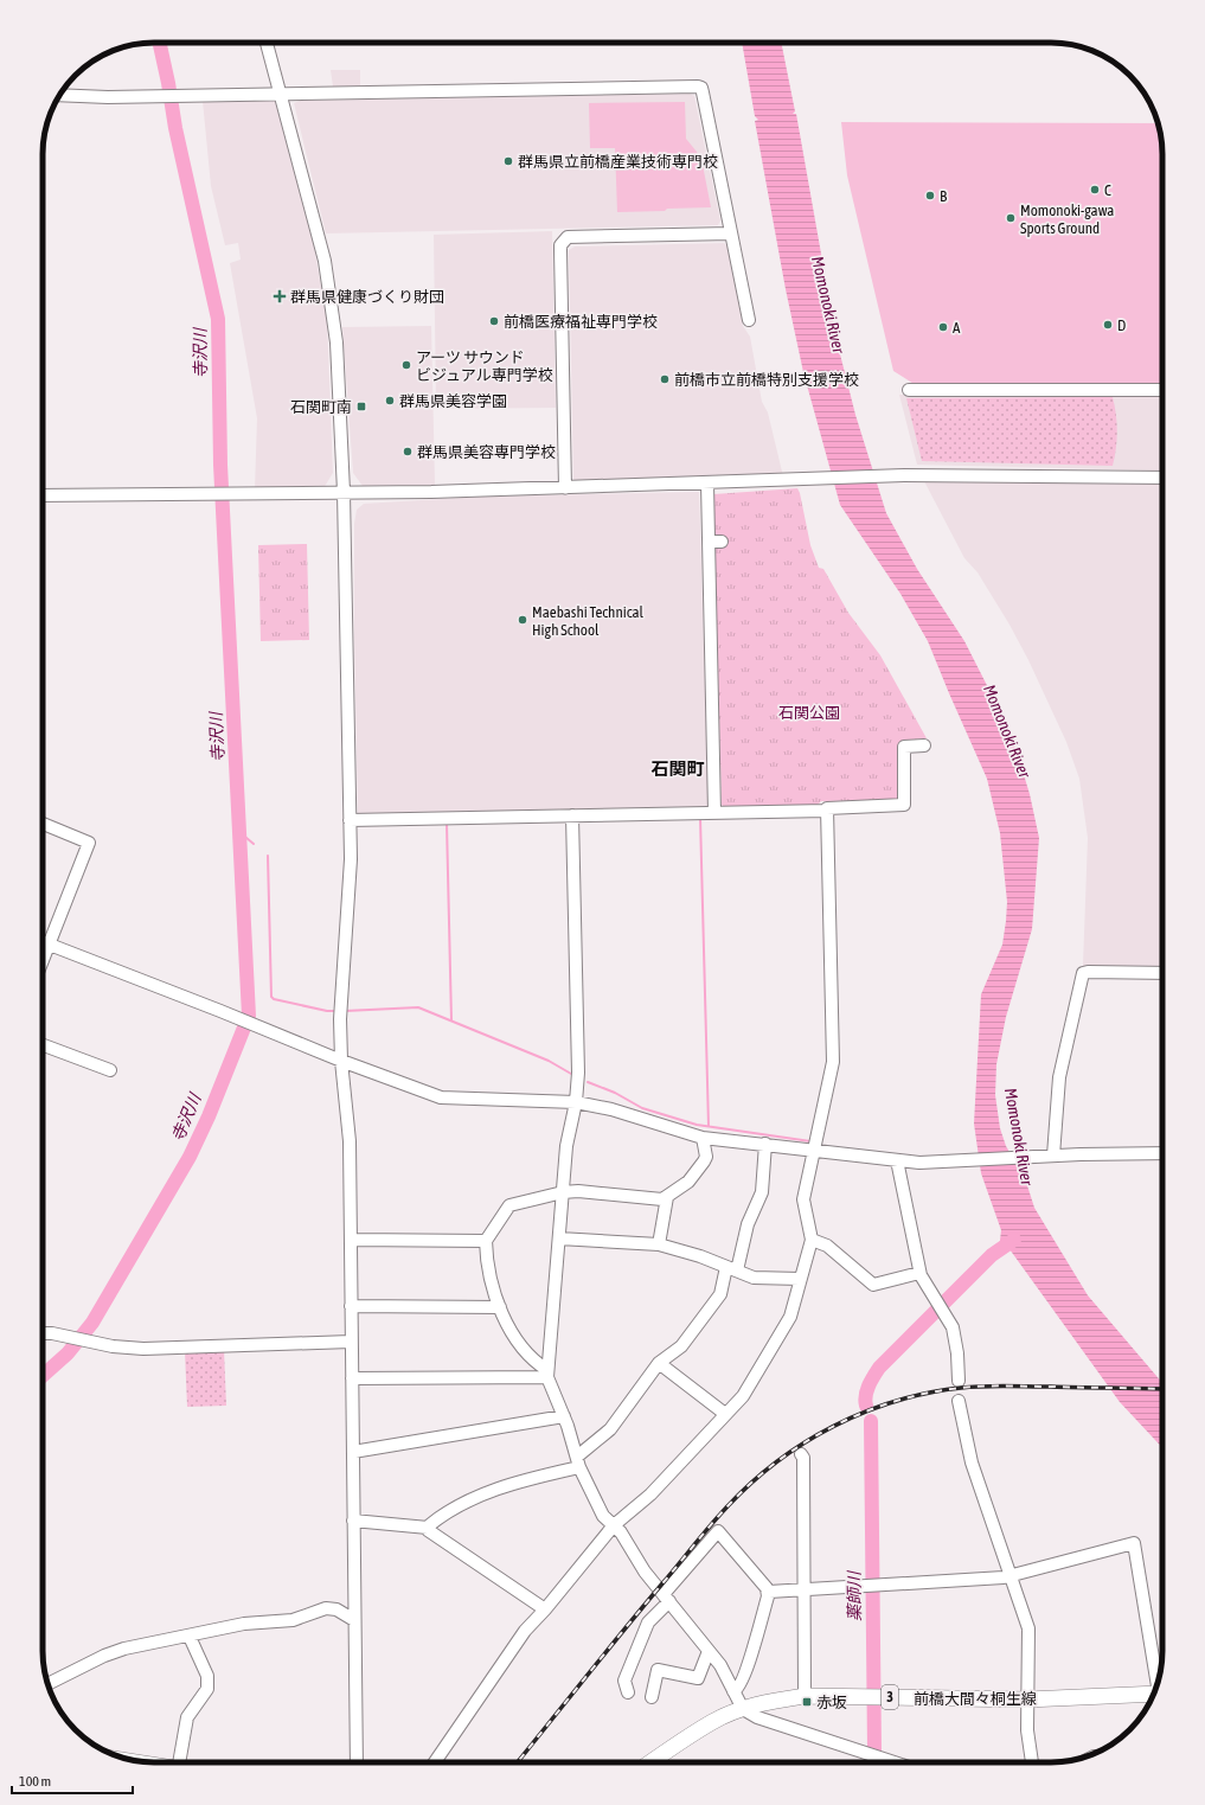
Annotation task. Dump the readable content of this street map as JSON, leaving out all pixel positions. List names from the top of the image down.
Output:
{
  "streets": {
    "main road": ["3", "前橋大間々桐生線"]
  },
  "districts": ["石関町"],
  "water": ["Momonoki River", "寺沢川", "薬師川"],
  "parks": ["石関公園"],
  "places": {
    "other": [
      "群馬県立前橋産業技術専門校",
      "C",
      "B",
      "Momonoki-gawa Sports Ground",
      "前橋医療福祉専門学校",
      "D",
      "A",
      "アーツ サウンド ビジュアル専門学校",
      "前橋市立前橋特別支援学校",
      "群馬県美容学園",
      "群馬県美容専門学校",
      "Maebashi Technical High School"
    ],
    "health": ["群馬県健康づくり財団"],
    "transit": ["石関町南", "赤坂"]
  },
  "scale_bar": "100 m"
}
